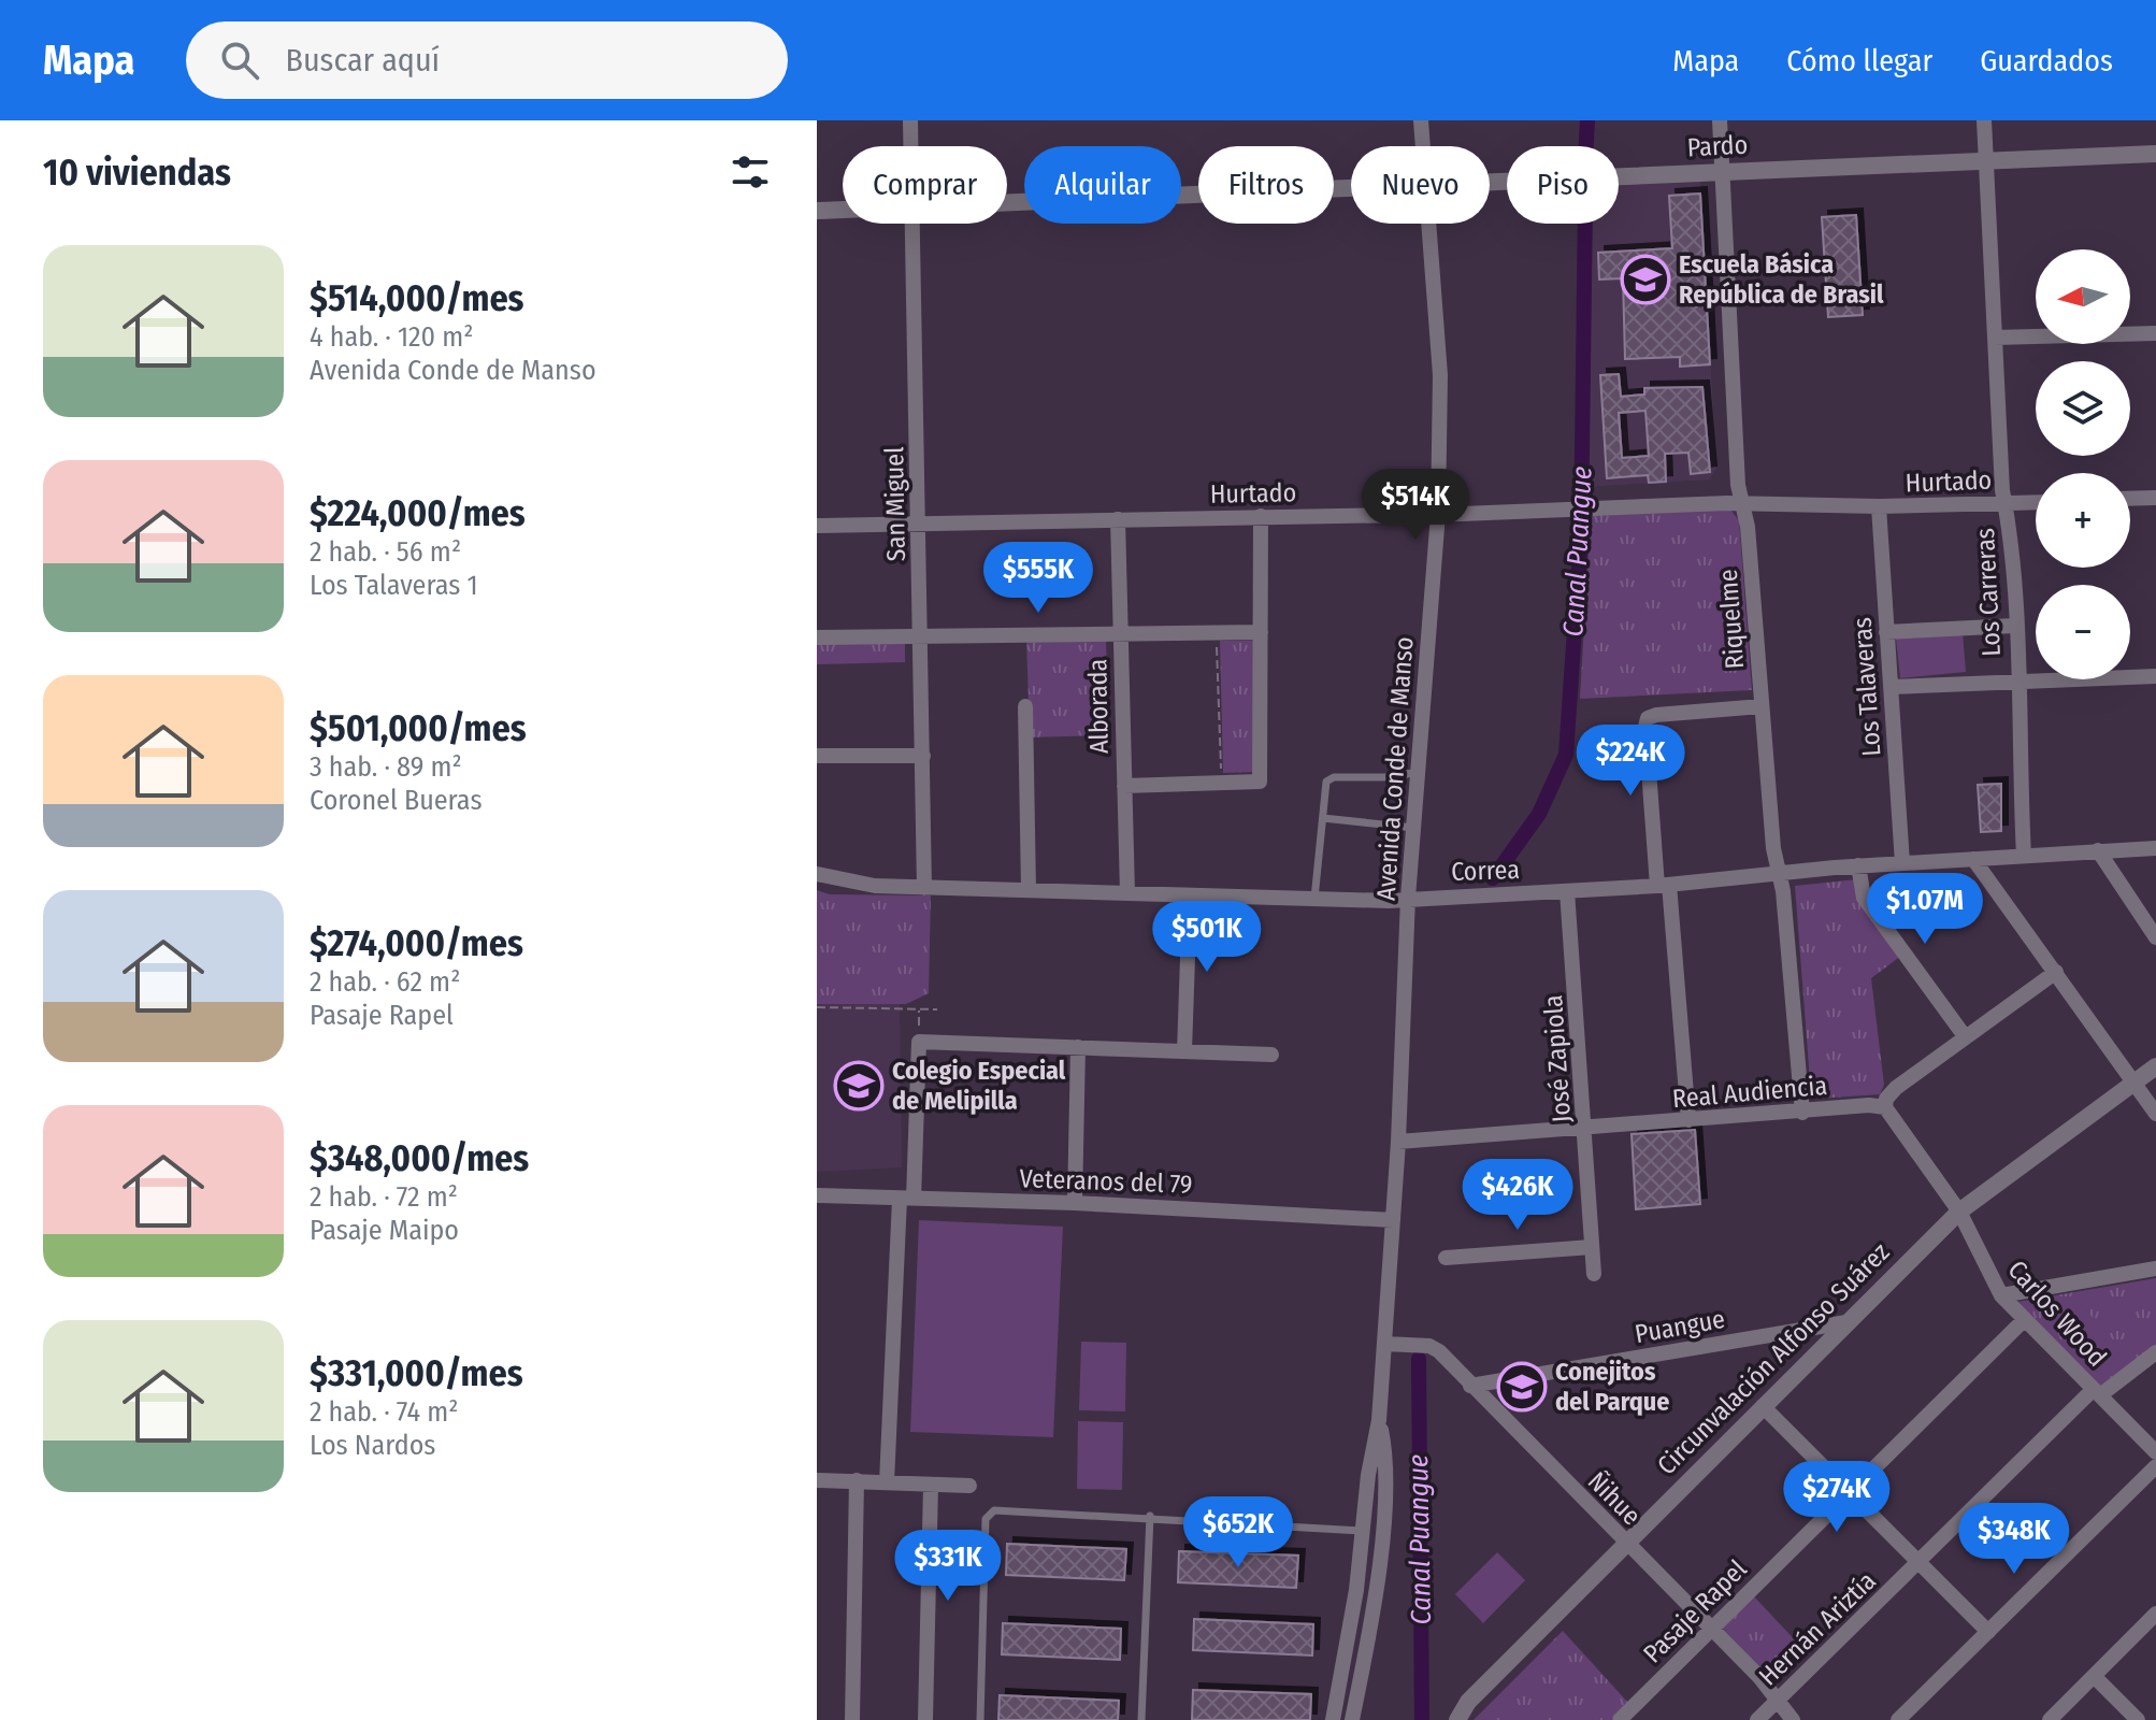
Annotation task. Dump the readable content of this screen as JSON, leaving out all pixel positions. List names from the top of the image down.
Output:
{
  "streets": {
    "street": [
      "Pardo",
      "Hurtado",
      "San Miguel",
      "Los Carreras",
      "Riquelme",
      "Los Talaveras",
      "Alborada",
      "Avenida Conde de Manso",
      "Correa",
      "José Zapiola",
      "Real Audiencia",
      "Veteranos del 79",
      "Carlos Wood",
      "Puangue",
      "Circunvalación Alfonso Suárez",
      "Ñihue",
      "Pasaje Rapel",
      "Hernán Ariztía"
    ]
  },
  "crossings": [
    ["Pardo", "Los Carreras"],
    ["Pardo", "Riquelme"],
    ["Hurtado", "San Miguel"],
    ["Hurtado", "Los Carreras"],
    ["Hurtado", "Riquelme"],
    ["Hurtado", "Los Talaveras"],
    ["Hurtado", "Alborada"],
    ["Hurtado", "Avenida Conde de Manso"],
    ["San Miguel", "Correa"],
    ["Los Carreras", "Correa"],
    ["Riquelme", "Correa"],
    ["Riquelme", "Real Audiencia"],
    ["Los Talaveras", "Correa"],
    ["Alborada", "Correa"],
    ["Avenida Conde de Manso", "Correa"],
    ["Avenida Conde de Manso", "Real Audiencia"],
    ["Avenida Conde de Manso", "Veteranos del 79"],
    ["Avenida Conde de Manso", "Ñihue"],
    ["Correa", "José Zapiola"],
    ["José Zapiola", "Real Audiencia"],
    ["Real Audiencia", "Carlos Wood"],
    ["Carlos Wood", "Circunvalación Alfonso Suárez"],
    ["Carlos Wood", "Pasaje Rapel"],
    ["Carlos Wood", "Hernán Ariztía"],
    ["Puangue", "Circunvalación Alfonso Suárez"],
    ["Puangue", "Ñihue"],
    ["Circunvalación Alfonso Suárez", "Ñihue"],
    ["Ñihue", "Pasaje Rapel"],
    ["Ñihue", "Hernán Ariztía"]
  ],
  "water": ["Canal Puangue"],
  "places": {
    "school or university": ["Escuela Básica República de Brasil", "Colegio Especial de Melipilla", "Conejitos del Parque"]
  },
  "north": "left",
  "page": {
    "header": "Mapa",
    "search": "Buscar aquí",
    "nav": ["Mapa", "Cómo llegar", "Guardados"],
    "heading": "10 viviendas",
    "chip": [
      "Comprar",
      "Alquilar",
      "Filtros",
      "Nuevo",
      "Piso"
    ],
    "list": [
      {
        "name": "$514,000/mes",
        "note": "4 hab. · 120 m² · Avenida Conde de Manso"
      },
      {
        "name": "$224,000/mes",
        "note": "2 hab. · 56 m² · Los Talaveras 1"
      },
      {
        "name": "$501,000/mes",
        "note": "3 hab. · 89 m² · Coronel Bueras"
      },
      {
        "name": "$274,000/mes",
        "note": "2 hab. · 62 m² · Pasaje Rapel"
      },
      {
        "name": "$348,000/mes",
        "note": "2 hab. · 72 m² · Pasaje Maipo"
      },
      {
        "name": "$331,000/mes",
        "note": "2 hab. · 74 m² · Los Nardos"
      }
    ],
    "map_buttons": ["+", "−"],
    "price": [
      "$514K",
      "$555K",
      "$224K",
      "$1.07M",
      "$501K",
      "$426K",
      "$274K",
      "$652K",
      "$348K",
      "$331K"
    ]
  }
}
